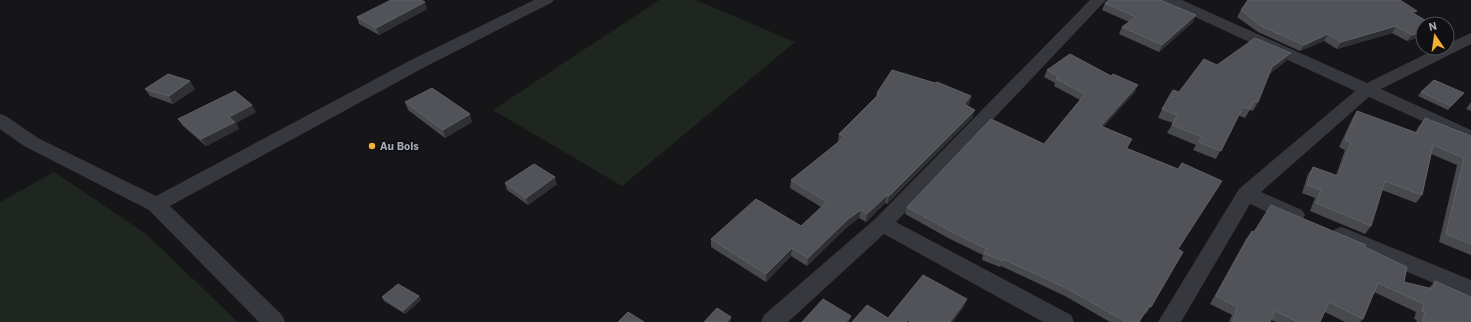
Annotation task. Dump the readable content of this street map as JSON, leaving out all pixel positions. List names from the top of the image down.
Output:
{
  "places": ["Au Bois"],
  "north": "top"
}
